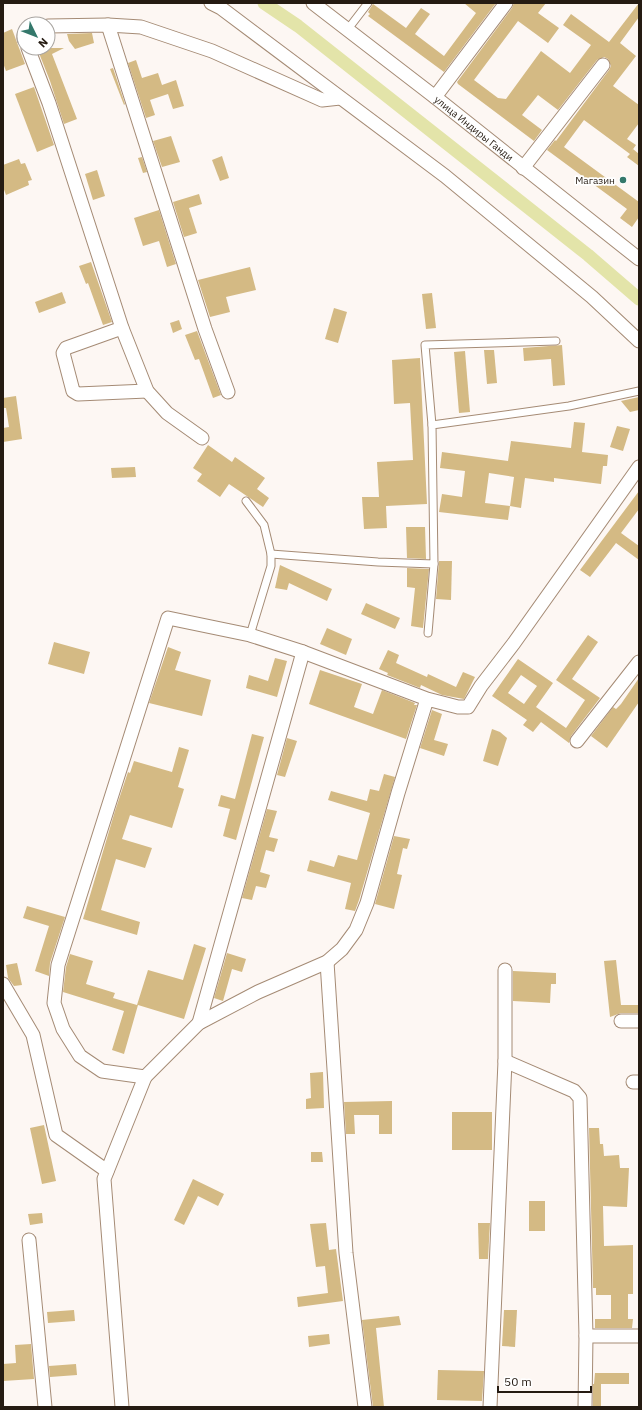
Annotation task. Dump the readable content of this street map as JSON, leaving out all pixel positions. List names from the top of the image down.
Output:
{
  "streets": {
    "street": ["улица Индиры Ганди"]
  },
  "places": ["Магазин"],
  "scale_bar": "50 m",
  "north": "bottom right"
}
